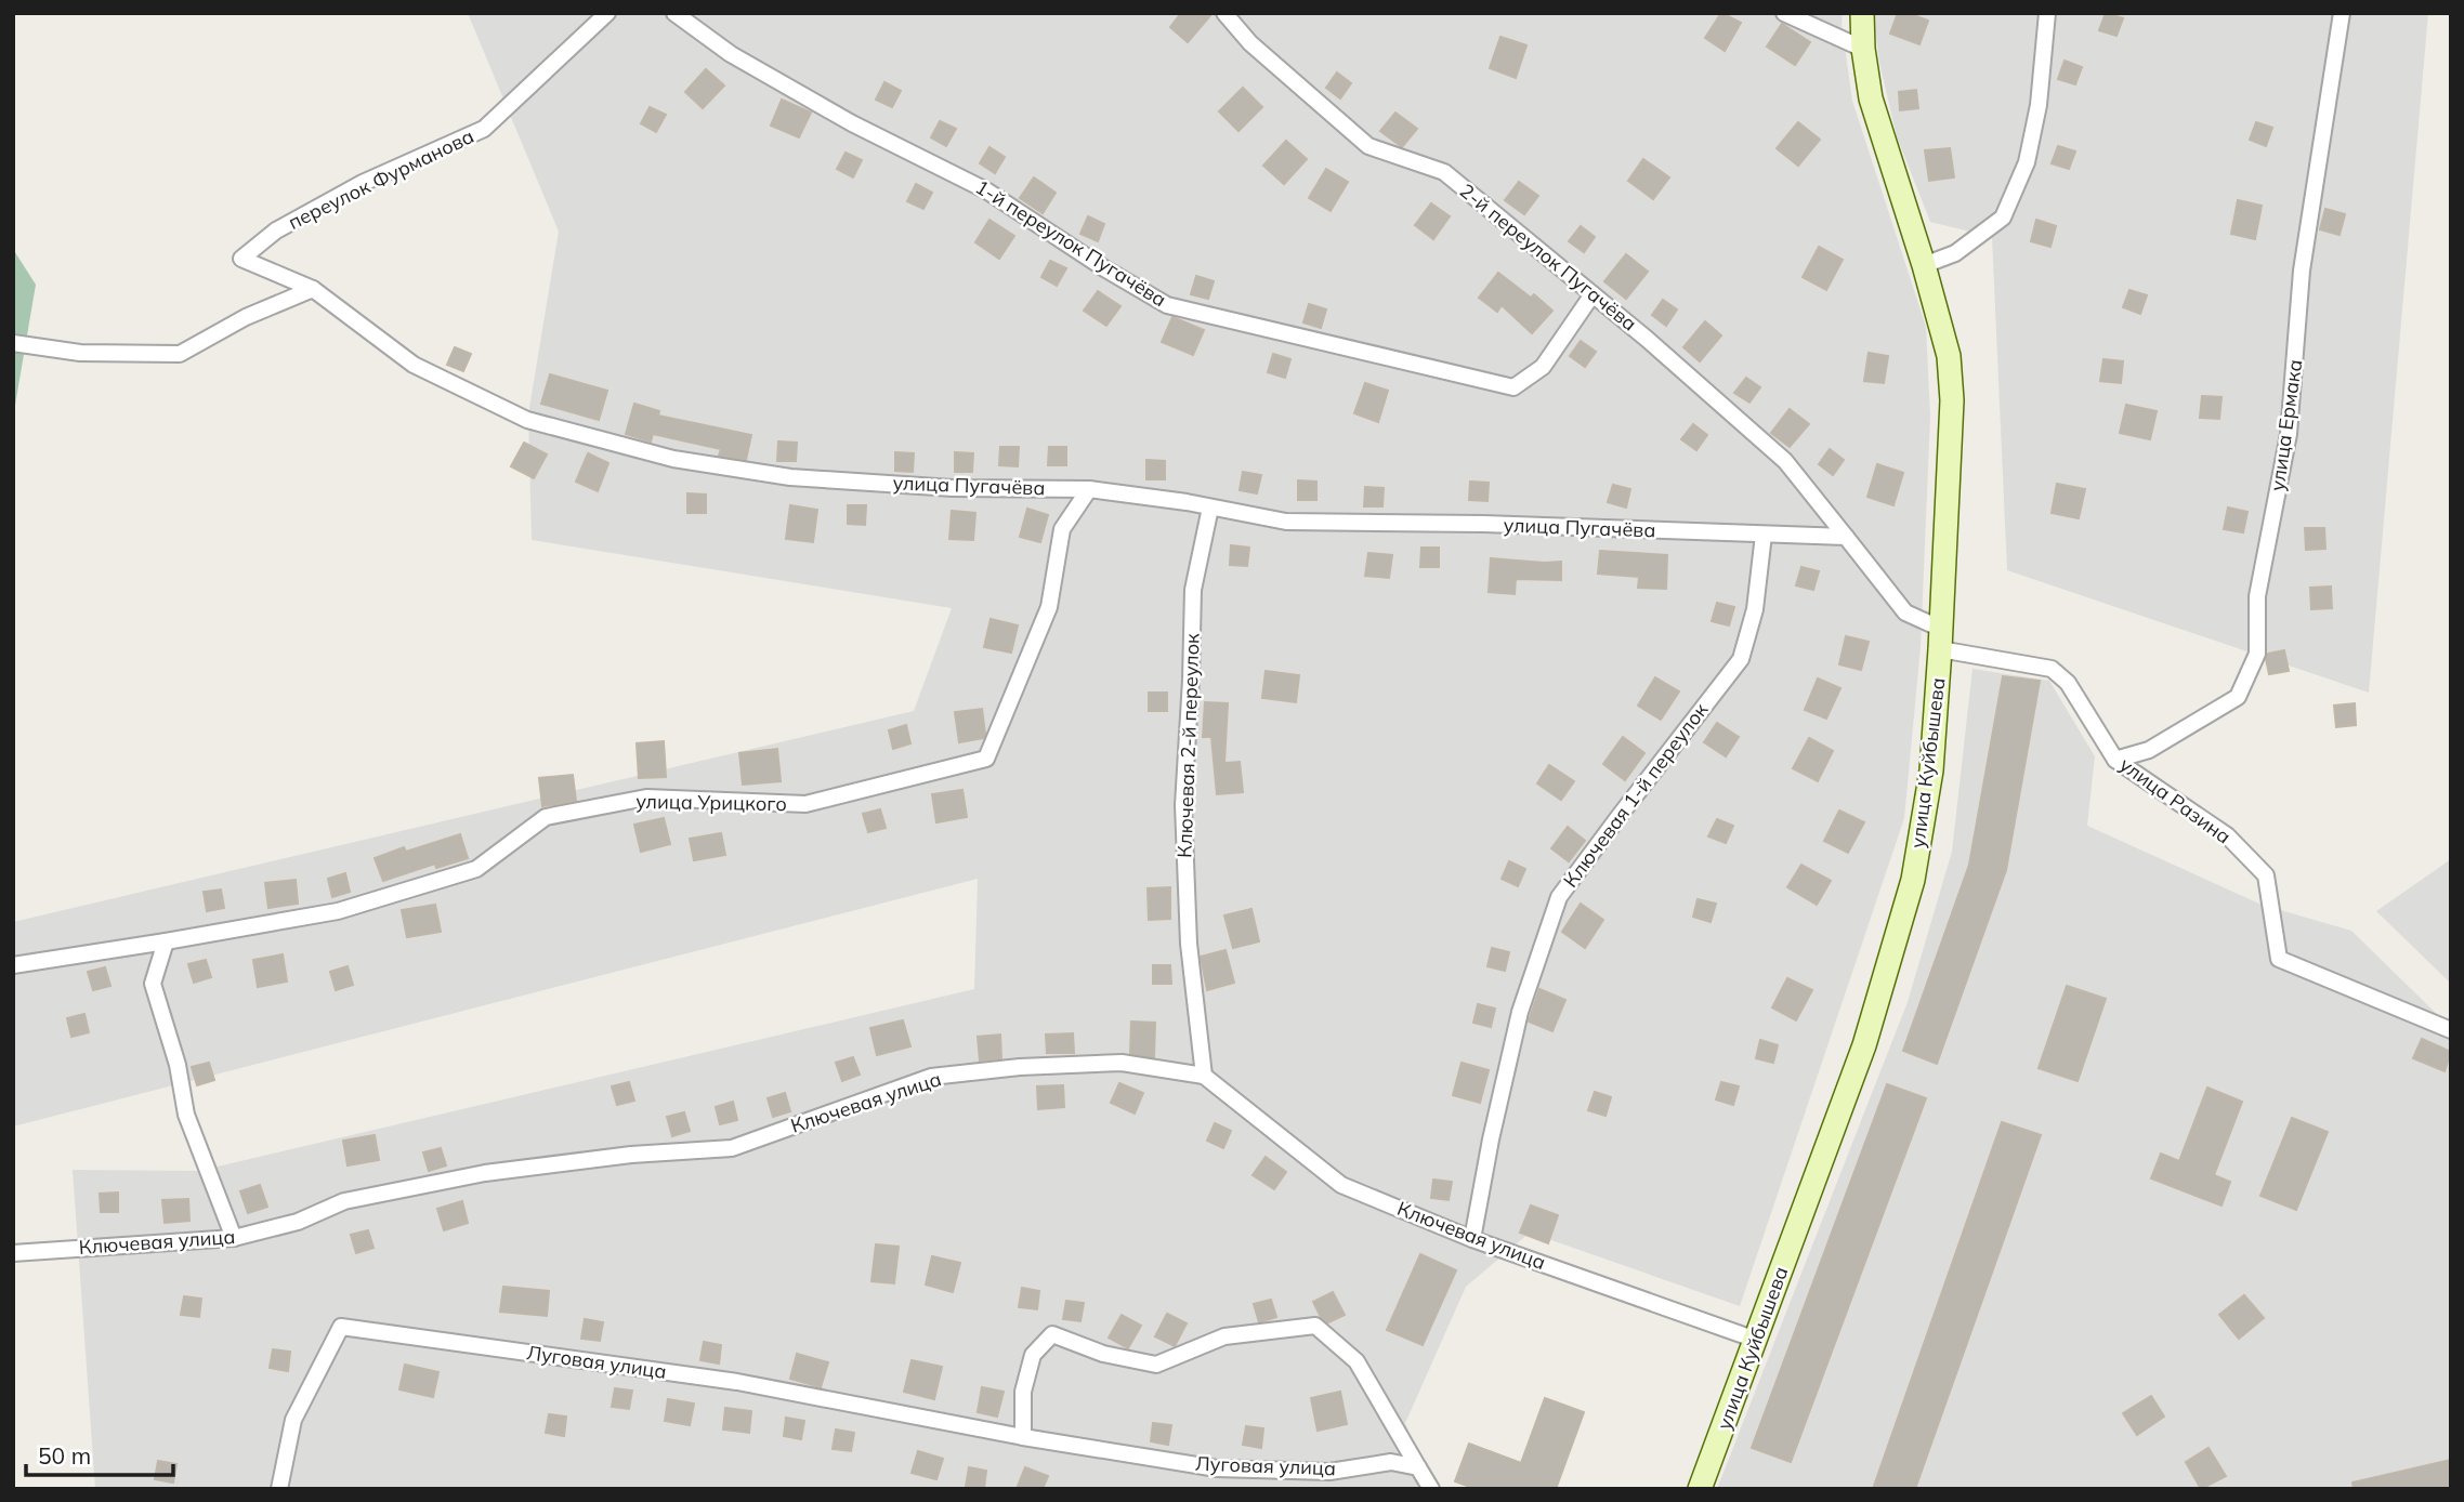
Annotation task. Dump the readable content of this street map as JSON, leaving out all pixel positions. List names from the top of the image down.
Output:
{
  "streets": {
    "main road": ["улица Куйбышева"],
    "street": [
      "переулок Фурманова",
      "1-й переулок Пугачёва",
      "2-й переулок Пугачёва",
      "улица Ермака",
      "улица Пугачёва",
      "Ключевая 2-й переулок",
      "Ключевая 1-й переулок",
      "улица Разина",
      "улица Урицкого",
      "Ключевая улица",
      "Луговая улица"
    ]
  },
  "crossings": [
    ["переулок Фурманова", "улица Пугачёва"],
    ["1-й переулок Пугачёва", "2-й переулок Пугачёва"],
    ["2-й переулок Пугачёва", "улица Пугачёва"],
    ["улица Ермака", "улица Разина"],
    ["улица Пугачёва", "Ключевая 2-й переулок"],
    ["улица Пугачёва", "Ключевая 1-й переулок"],
    ["улица Пугачёва", "улица Урицкого"],
    ["Ключевая 2-й переулок", "Ключевая улица"],
    ["улица Куйбышева", "улица Разина"],
    ["улица Куйбышева", "Ключевая улица"],
    ["Ключевая 1-й переулок", "Ключевая улица"]
  ],
  "scale_bar": "50 m"
}
